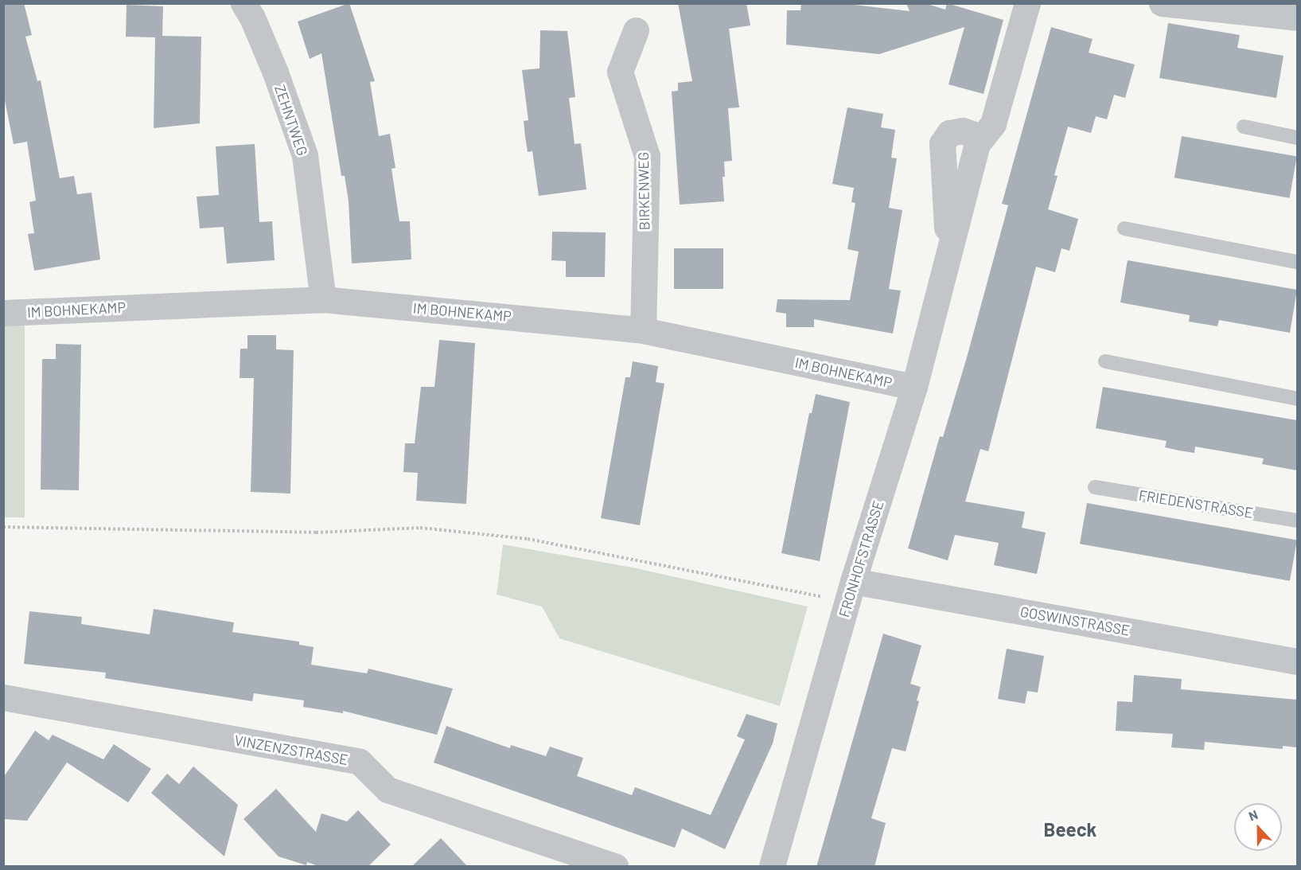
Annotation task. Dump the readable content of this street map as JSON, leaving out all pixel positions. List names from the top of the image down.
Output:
{
  "streets": {
    "street": [
      "ZEHNTWEG",
      "BIRKENWEG",
      "IM BOHNEKAMP",
      "FRONHOFSTRASSE",
      "GOSWINSTRASSE",
      "VINZENZSTRASSE"
    ],
    "lane": ["FRIEDENSTRASSE"]
  },
  "crossings": [
    ["ZEHNTWEG", "IM BOHNEKAMP"],
    ["BIRKENWEG", "IM BOHNEKAMP"],
    ["IM BOHNEKAMP", "FRONHOFSTRASSE"],
    ["FRONHOFSTRASSE", "GOSWINSTRASSE"]
  ],
  "districts": ["Beeck"],
  "north": "top"
}
